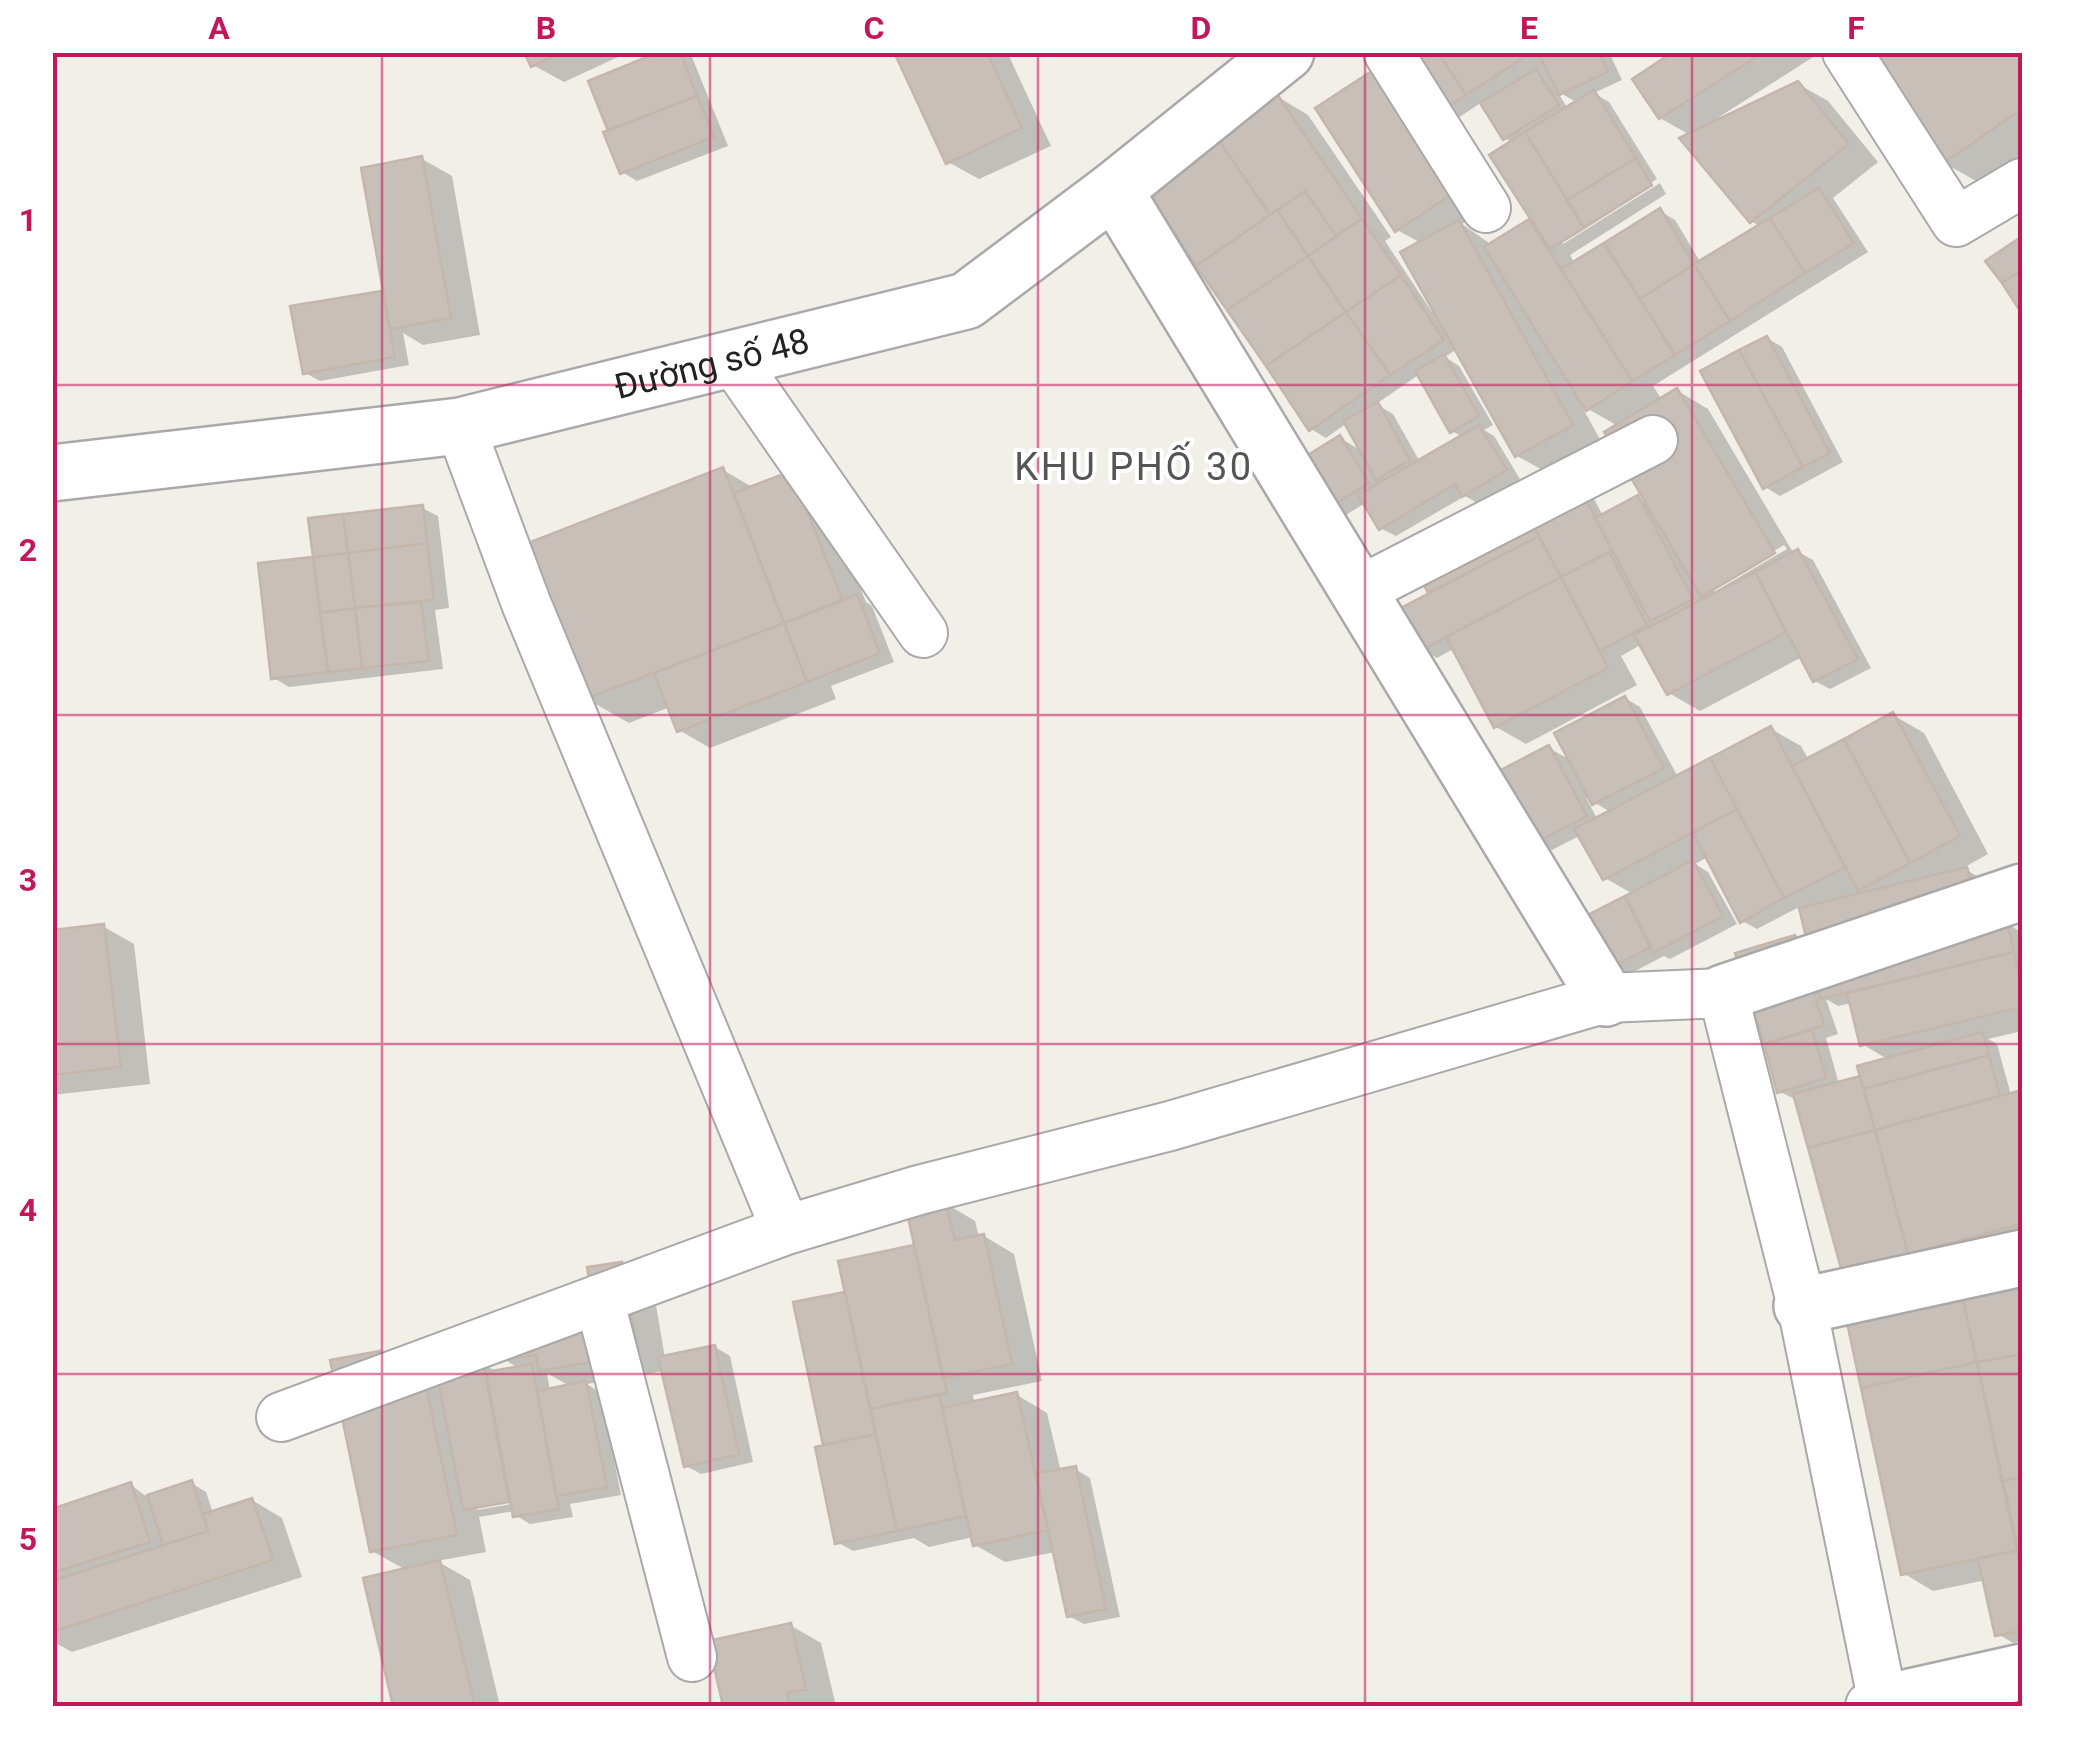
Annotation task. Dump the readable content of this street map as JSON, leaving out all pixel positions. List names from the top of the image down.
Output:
{
  "streets": {
    "street": ["Đường số 48"]
  },
  "districts": ["KHU PHỐ 30"],
  "grid": {
    "columns": [
      "A",
      "B",
      "C",
      "D",
      "E",
      "F"
    ],
    "rows": [
      "1",
      "2",
      "3",
      "4",
      "5"
    ]
  }
}
